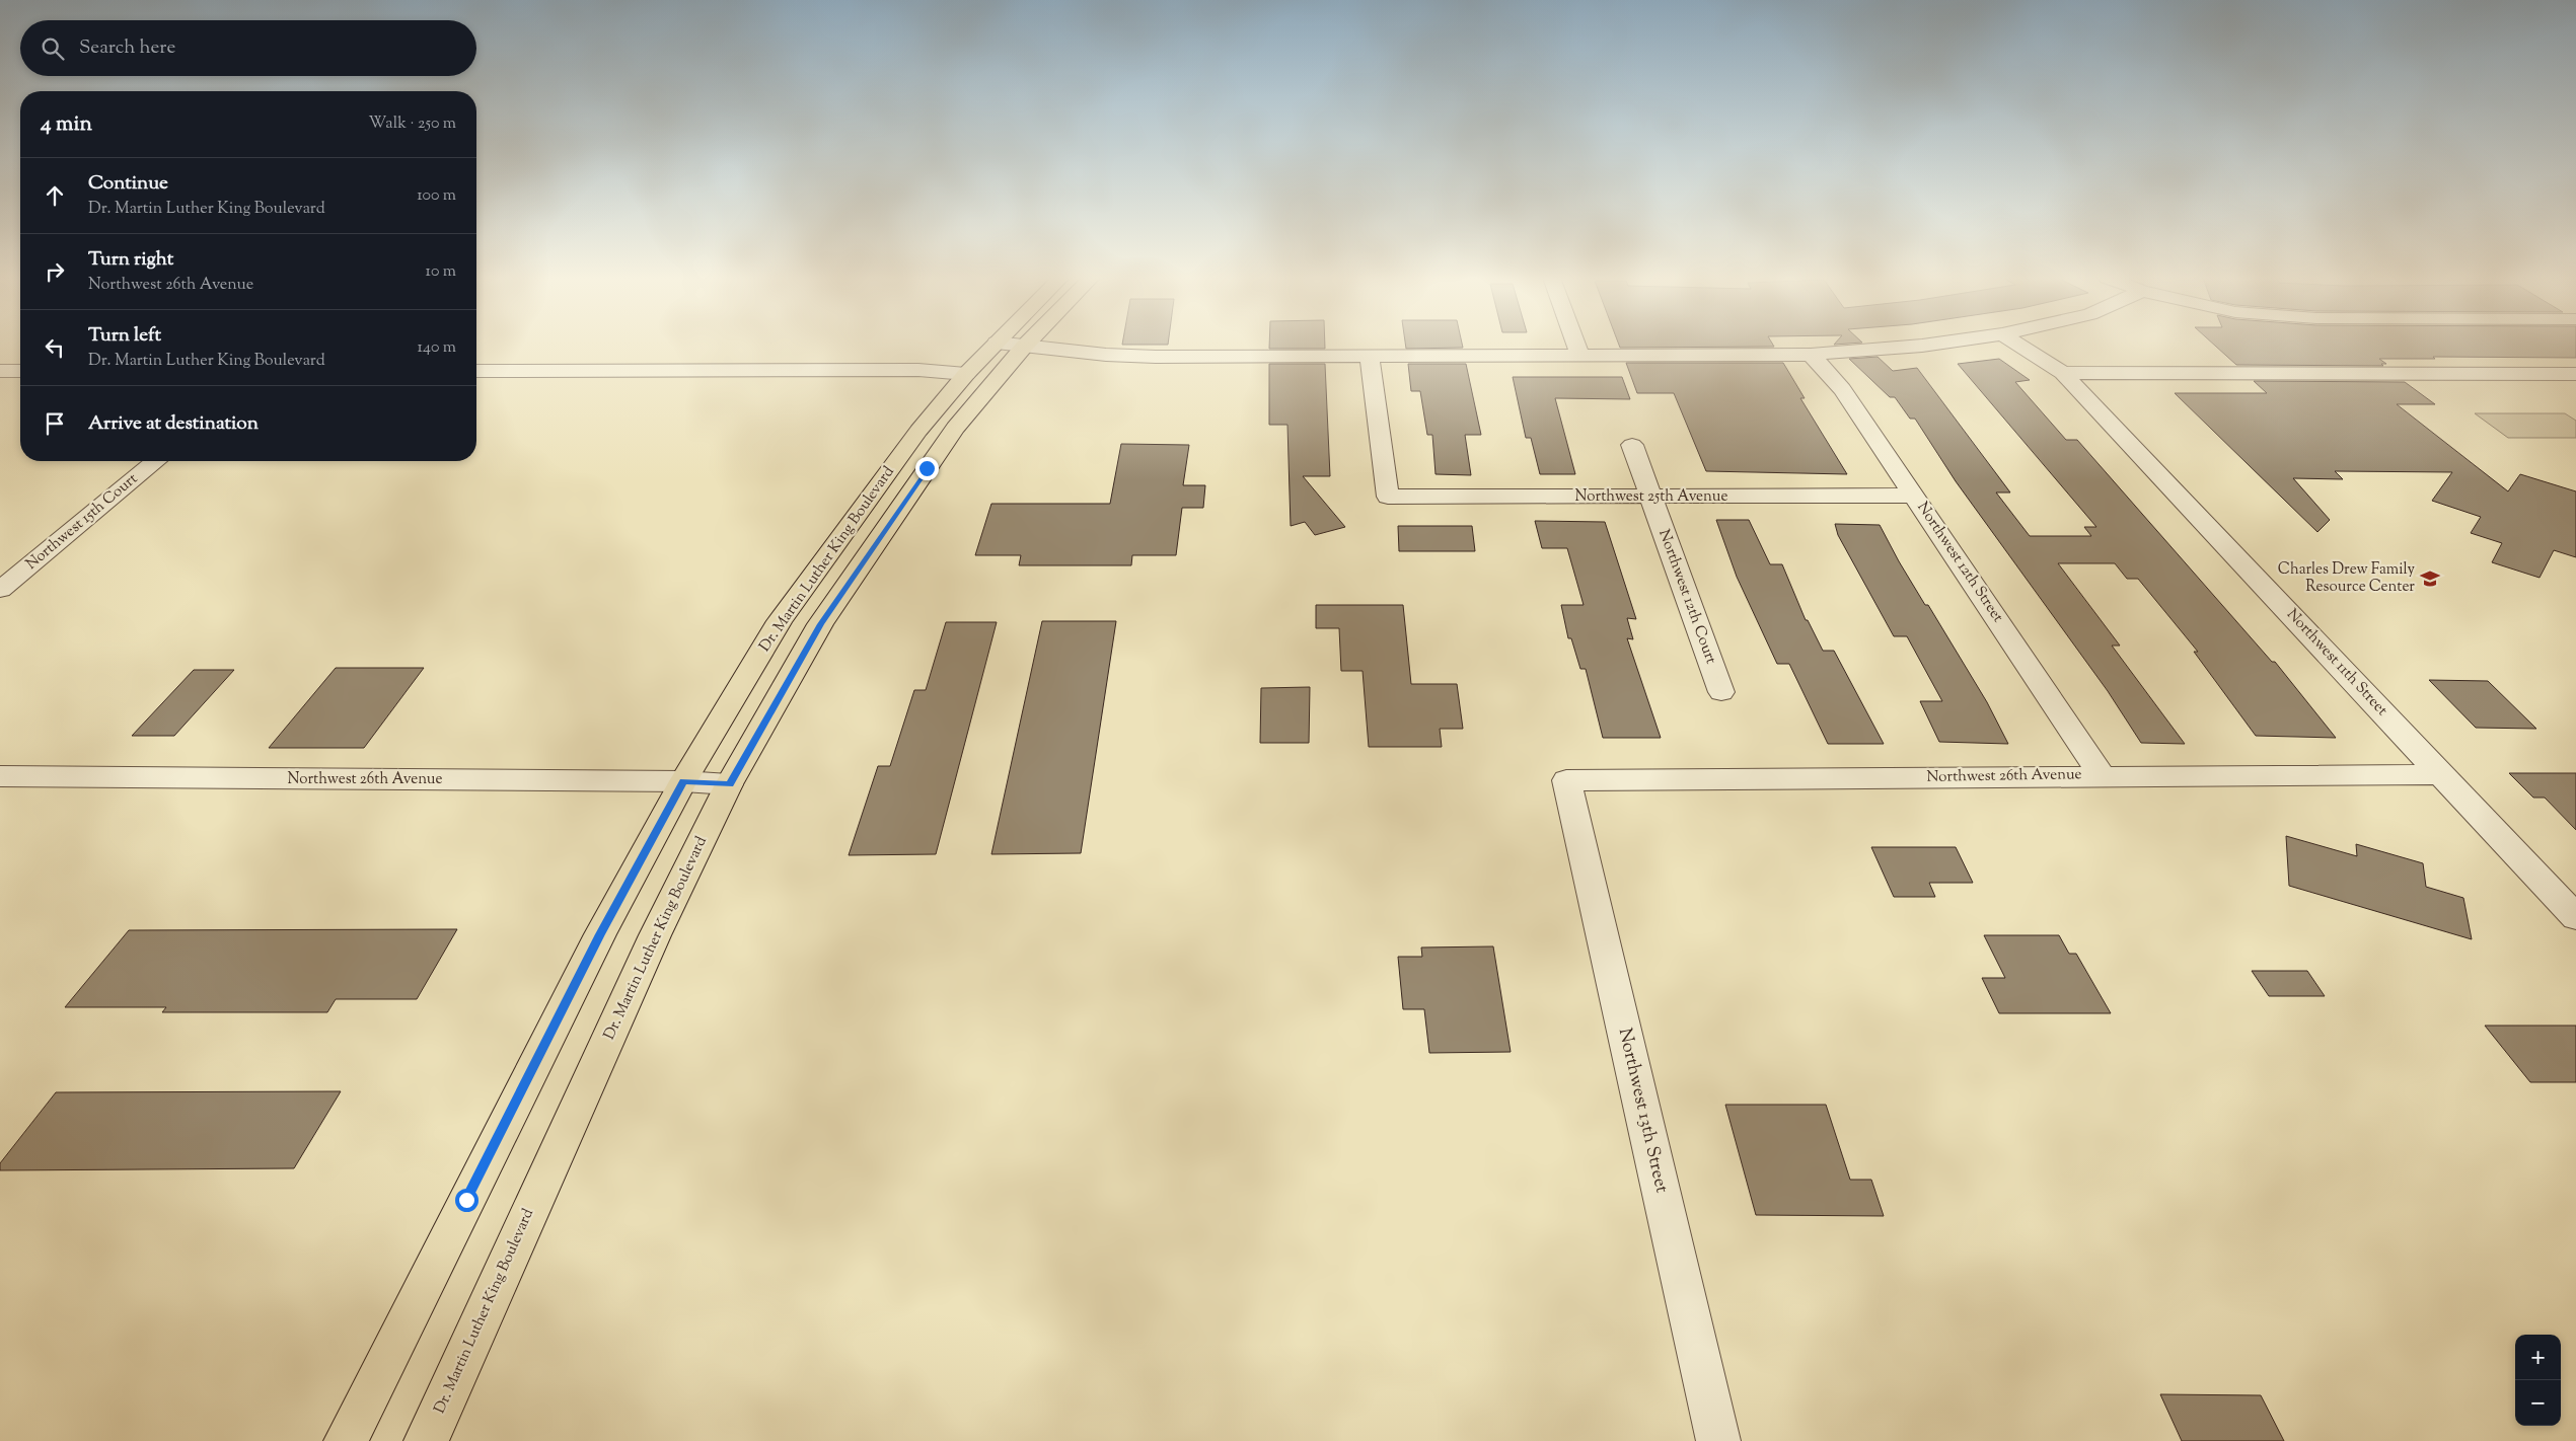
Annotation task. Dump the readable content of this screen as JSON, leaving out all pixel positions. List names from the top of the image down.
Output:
{
  "streets": {
    "main road": ["Dr. Martin Luther King Boulevard"],
    "street": [
      "Northwest 25th Avenue",
      "Northwest 15th Court",
      "Northwest 12th Street",
      "Northwest 12th Court",
      "Northwest 11th Street",
      "Northwest 26th Avenue",
      "Northwest 13th Street"
    ]
  },
  "crossings": [
    ["Northwest 25th Avenue", "Northwest 12th Street"],
    ["Northwest 25th Avenue", "Northwest 12th Court"],
    ["Dr. Martin Luther King Boulevard", "Northwest 26th Avenue"],
    ["Northwest 12th Street", "Northwest 26th Avenue"],
    ["Northwest 11th Street", "Northwest 26th Avenue"],
    ["Northwest 26th Avenue", "Northwest 13th Street"]
  ],
  "places": {
    "school or university": ["Charles Drew Family Resource Center"]
  },
  "page": {
    "search": "Search here",
    "heading": ["4 min", "Walk · 250 m"],
    "list": [
      ["Continue", "Dr. Martin Luther King Boulevard", "100 m"],
      ["Turn right", "Northwest 26th Avenue", "10 m"],
      ["Turn left", "Dr. Martin Luther King Boulevard", "140 m"],
      "Arrive at destination"
    ],
    "map_buttons": ["+", "−"]
  }
}
